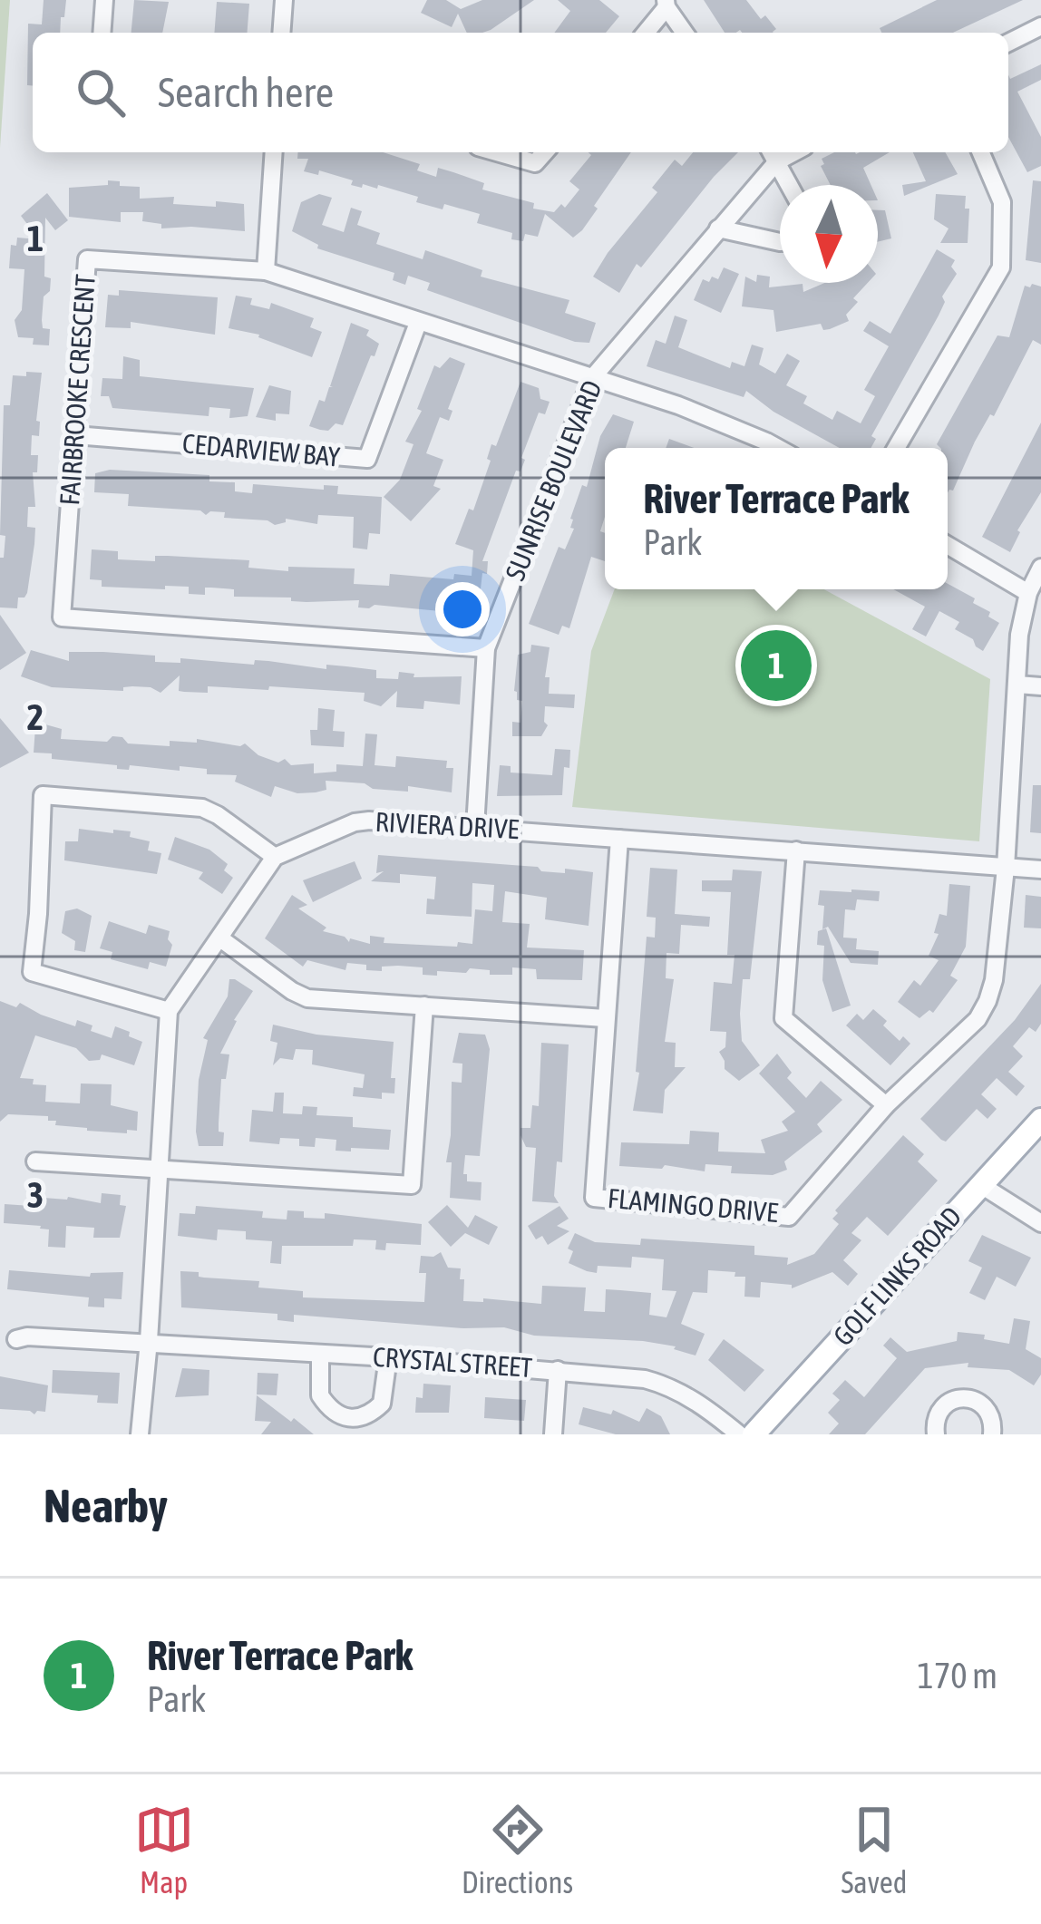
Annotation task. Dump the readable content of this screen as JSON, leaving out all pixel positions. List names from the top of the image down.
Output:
{
  "streets": {
    "main road": ["GOLF LINKS ROAD"],
    "street": [
      "FAIRBROOKE CRESCENT",
      "CEDARVIEW BAY",
      "SUNRISE BOULEVARD",
      "RIVIERA DRIVE",
      "FLAMINGO DRIVE",
      "CRYSTAL STREET"
    ]
  },
  "crossings": [
    ["FAIRBROOKE CRESCENT", "CEDARVIEW BAY"],
    ["FAIRBROOKE CRESCENT", "SUNRISE BOULEVARD"],
    ["SUNRISE BOULEVARD", "RIVIERA DRIVE"],
    ["RIVIERA DRIVE", "FLAMINGO DRIVE"]
  ],
  "north": "bottom",
  "page": {
    "search": "Search here",
    "popup": ["River Terrace Park", "Park"],
    "pins": "1",
    "heading": "Nearby",
    "list": [
      {
        "mark": "1",
        "name": "River Terrace Park",
        "note": "Park",
        "value": "170 m"
      }
    ],
    "nav": ["Map", "Directions", "Saved"]
  },
  "grid": {
    "rows": ["1", "2", "3"]
  }
}
